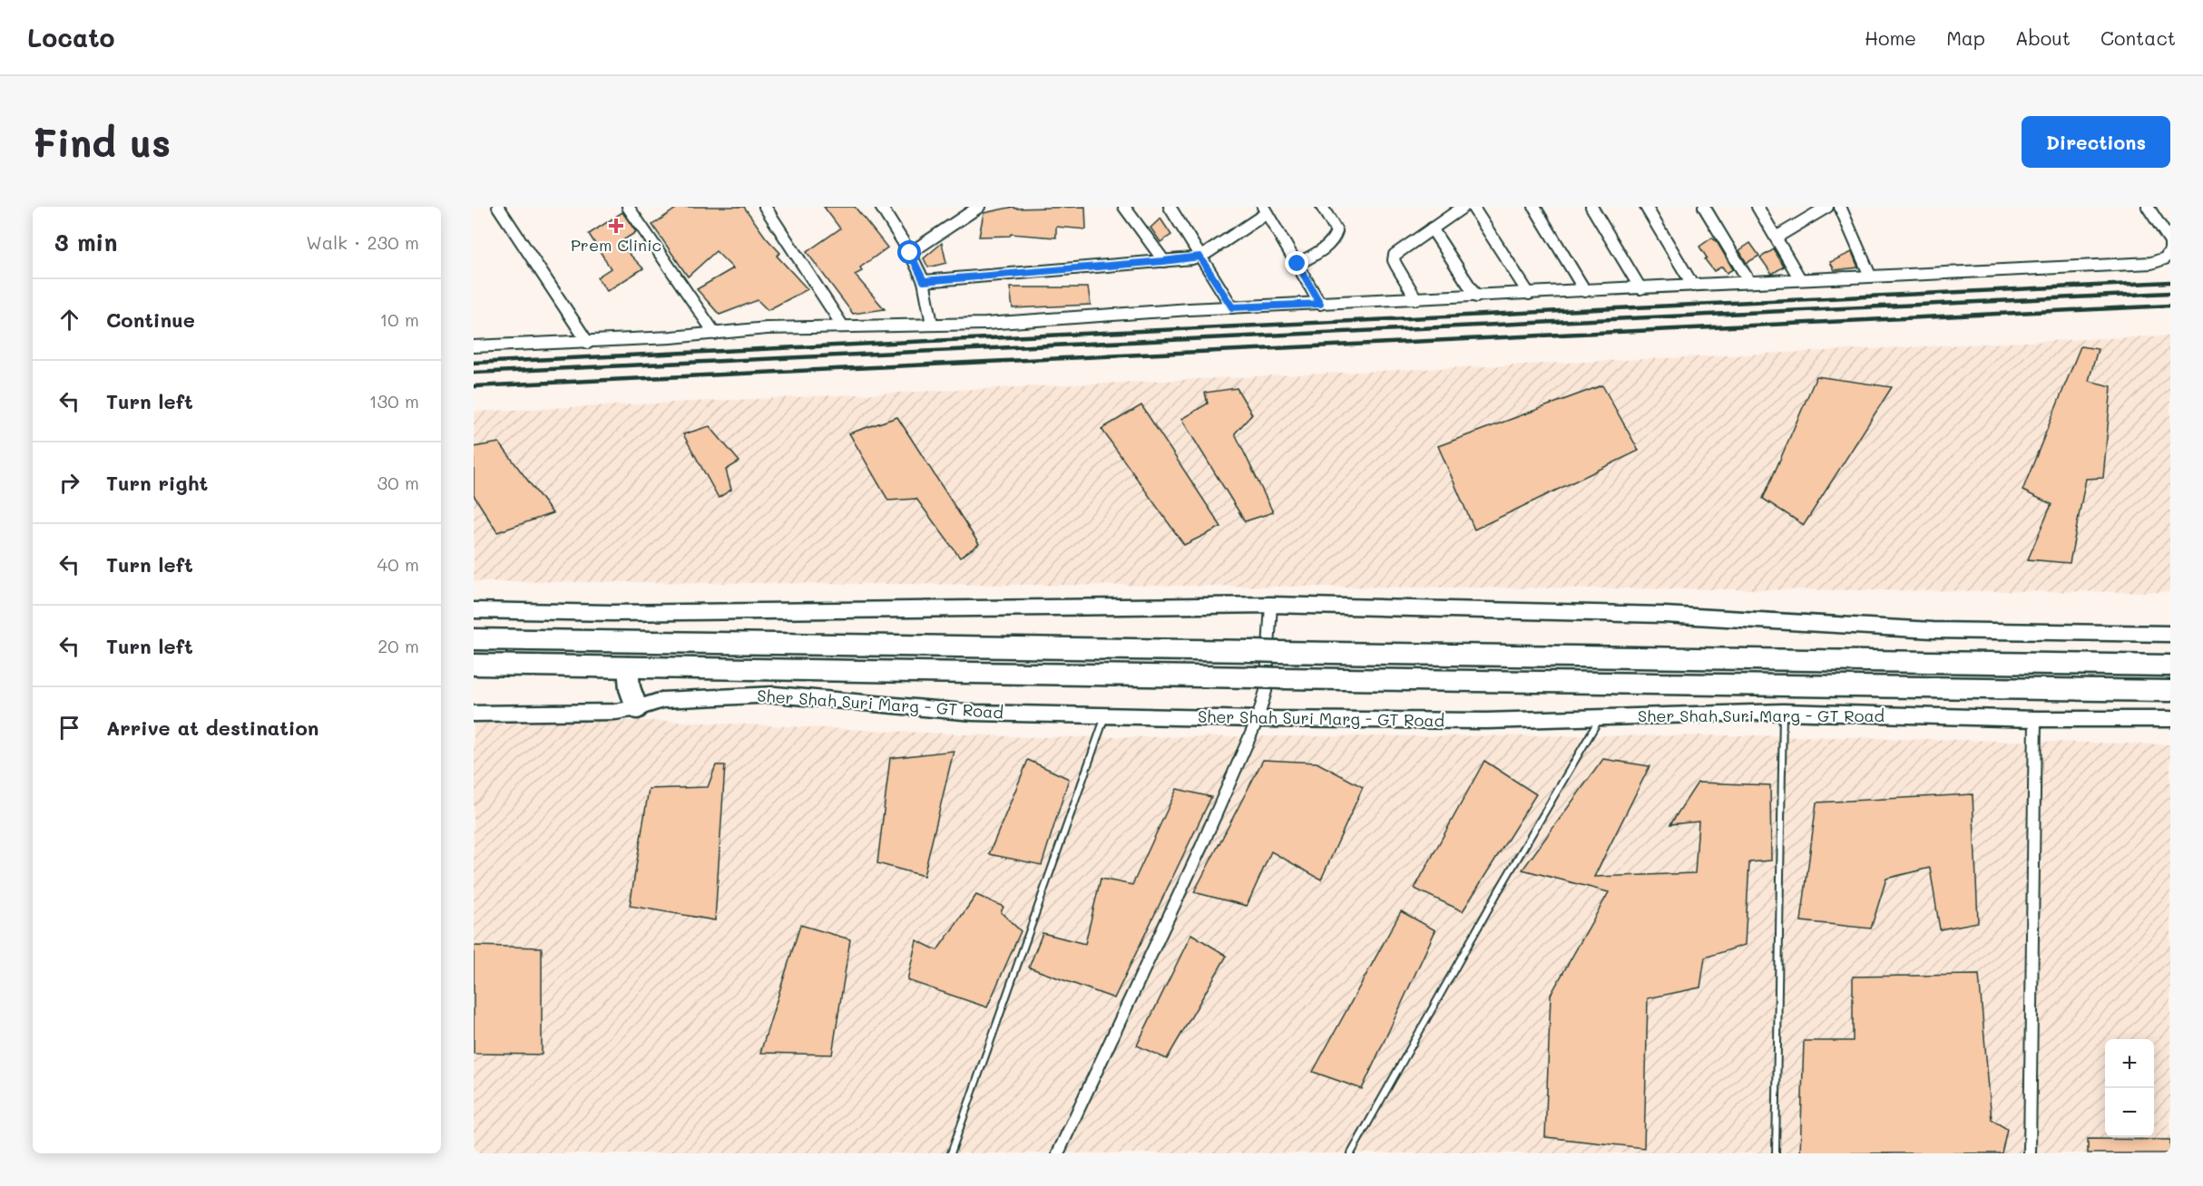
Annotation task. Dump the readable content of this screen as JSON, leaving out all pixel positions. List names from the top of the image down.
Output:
{
  "streets": {
    "highway": ["Sher Shah Suri Marg - GT Road"]
  },
  "places": {
    "health": ["Prem Clinic"]
  },
  "page": {
    "header": "Locato",
    "nav": [
      "Home",
      "Map",
      "About",
      "Contact"
    ],
    "buttons": "Directions",
    "title": "Find us",
    "heading": ["3 min", "Walk · 230 m"],
    "list": [
      ["Continue", "10 m"],
      ["Turn left", "130 m"],
      ["Turn right", "30 m"],
      ["Turn left", "40 m"],
      ["Turn left", "20 m"],
      "Arrive at destination"
    ],
    "map_buttons": ["+", "−"]
  }
}
